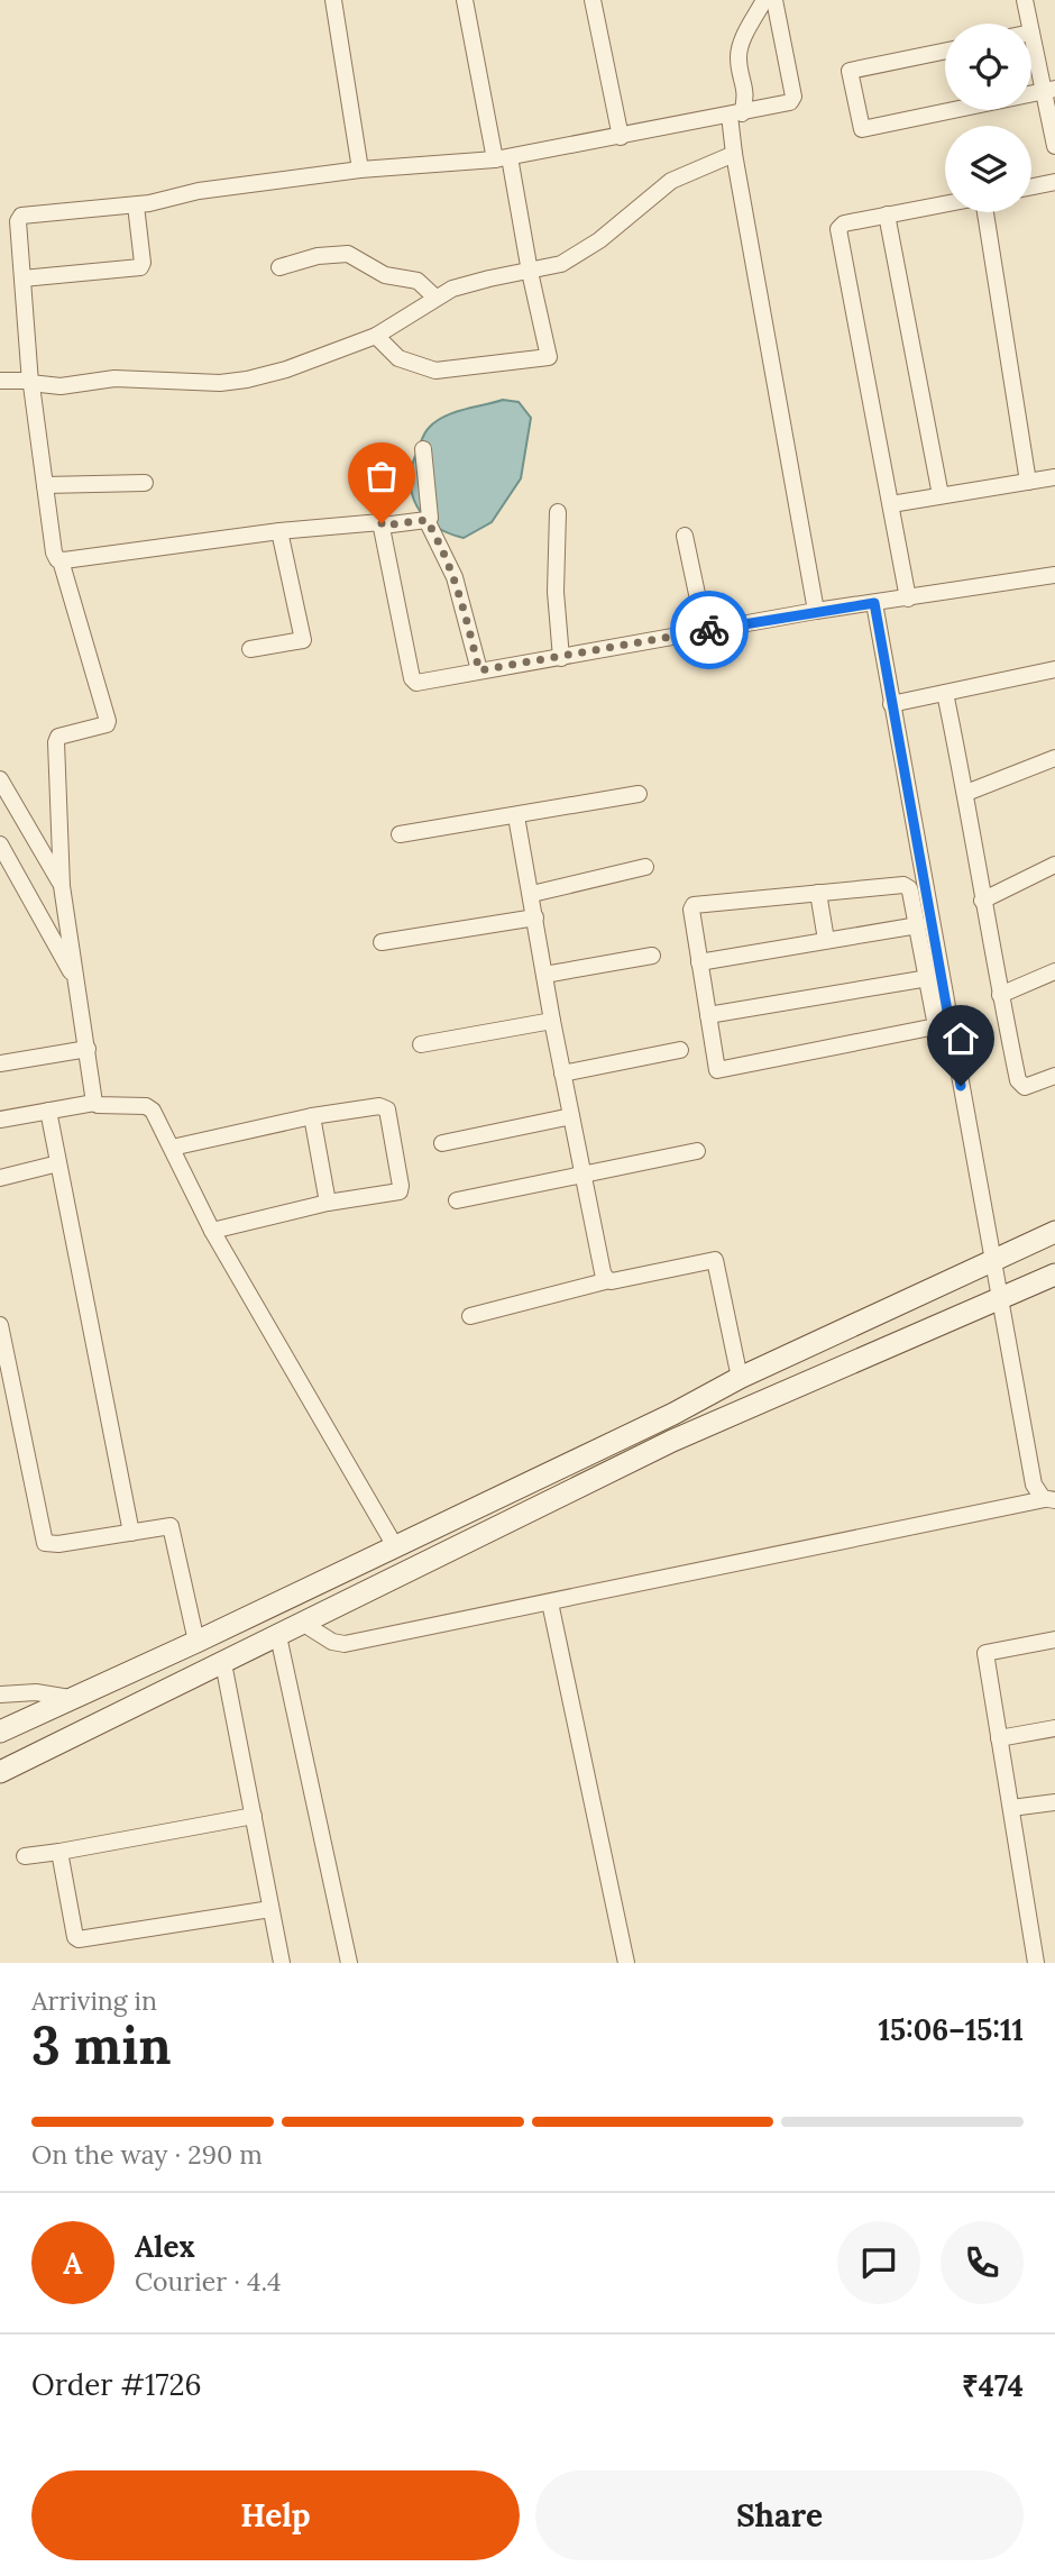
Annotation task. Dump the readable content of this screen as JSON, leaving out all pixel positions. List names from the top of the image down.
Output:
{
  "page": {
    "heading": ["3 min", "Arriving in", "15:06–15:11"],
    "panel": [
      "Alex",
      "Courier · 4.4",
      "Order #1726",
      "₹474"
    ],
    "bar": "On the way · 290 m",
    "round": "A",
    "buttons": ["Help", "Share"]
  }
}
